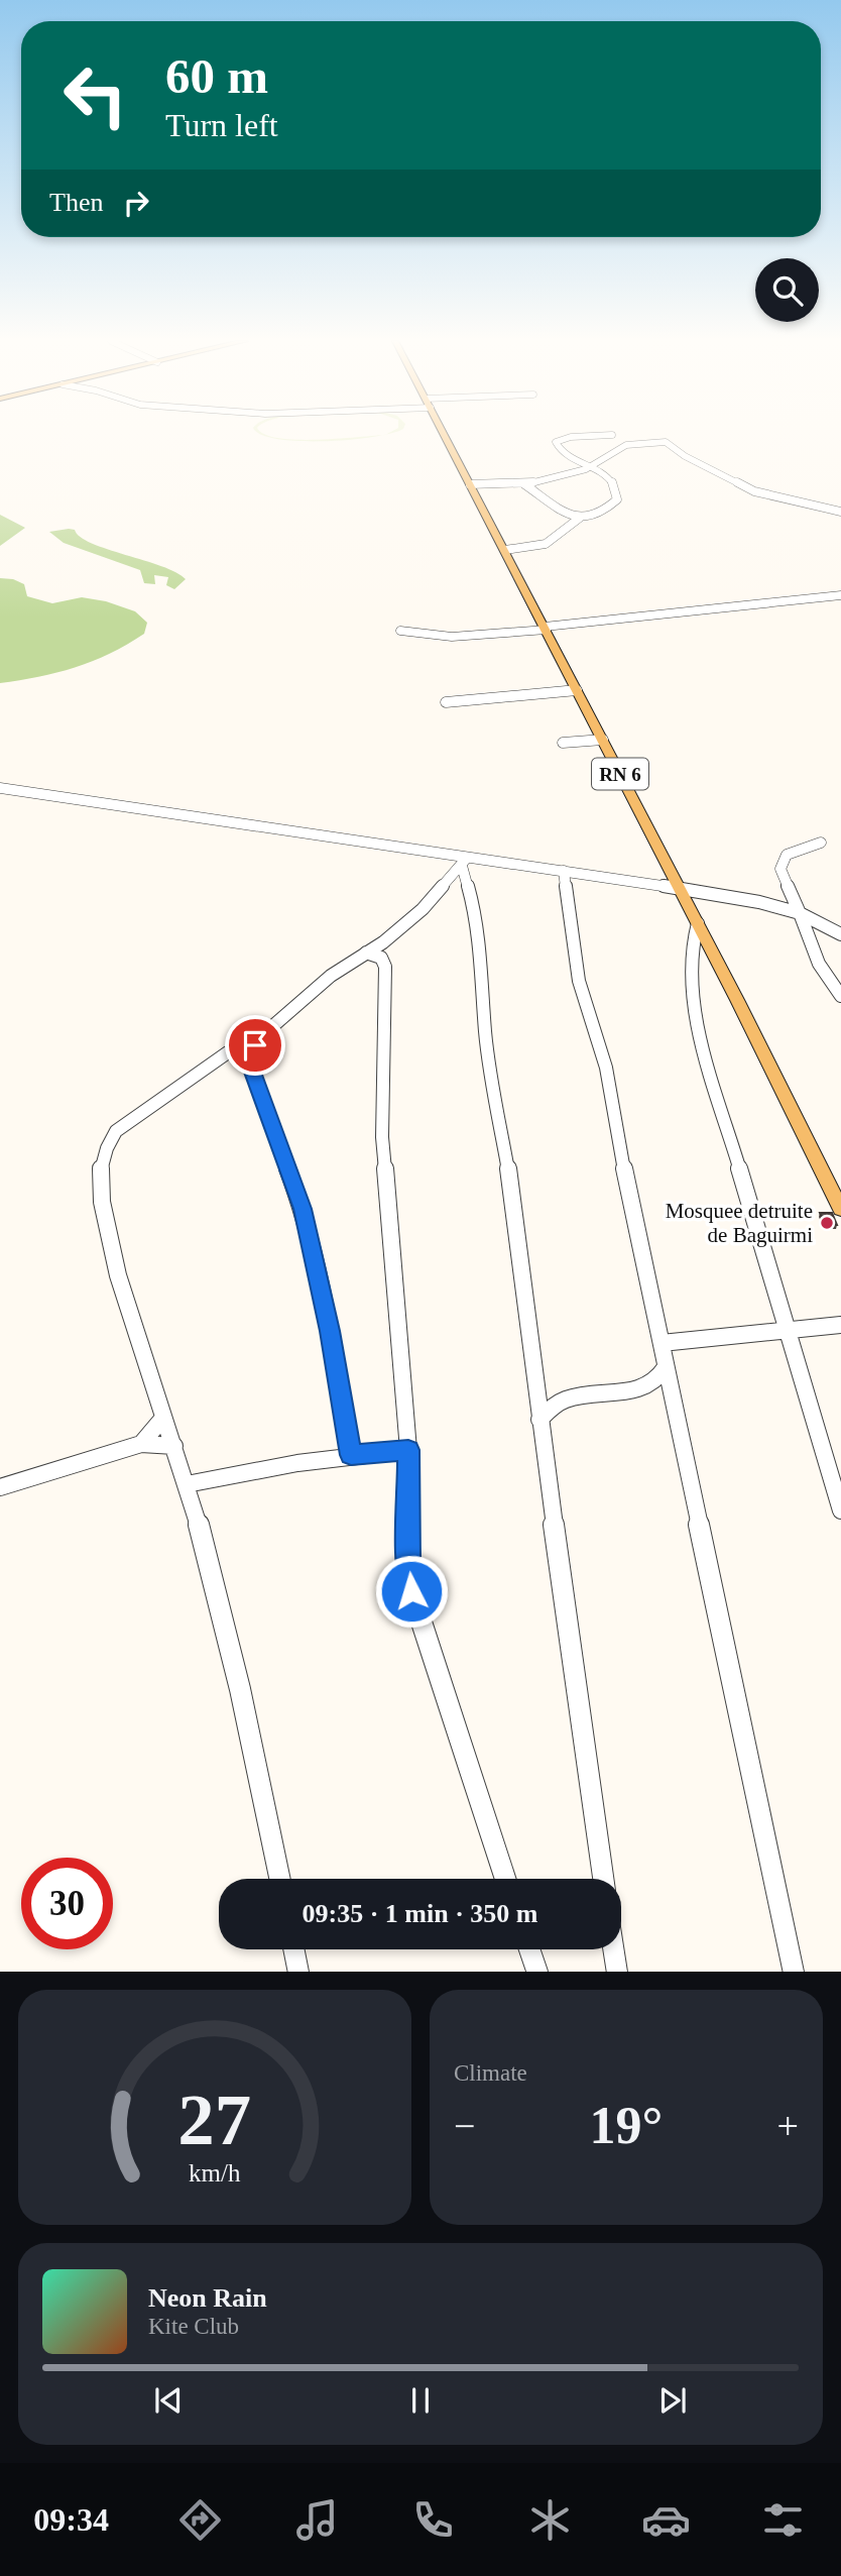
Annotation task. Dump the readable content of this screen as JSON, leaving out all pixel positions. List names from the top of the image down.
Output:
{
  "streets": {
    "main road": ["RN 6"]
  },
  "places": ["Mosquee detruite de Baguirmi"],
  "page": {
    "turn": ["60 m", "Turn left"],
    "then": "Then",
    "limit": "30",
    "trip": "09:35 · 1 min · 350 m",
    "tile": "Climate",
    "heat": ["−", "19°", "+"],
    "song": ["Neon Rain", "Kite Club"],
    "tabs": "09:34",
    "gauge": ["27", "km/h"]
  }
}
